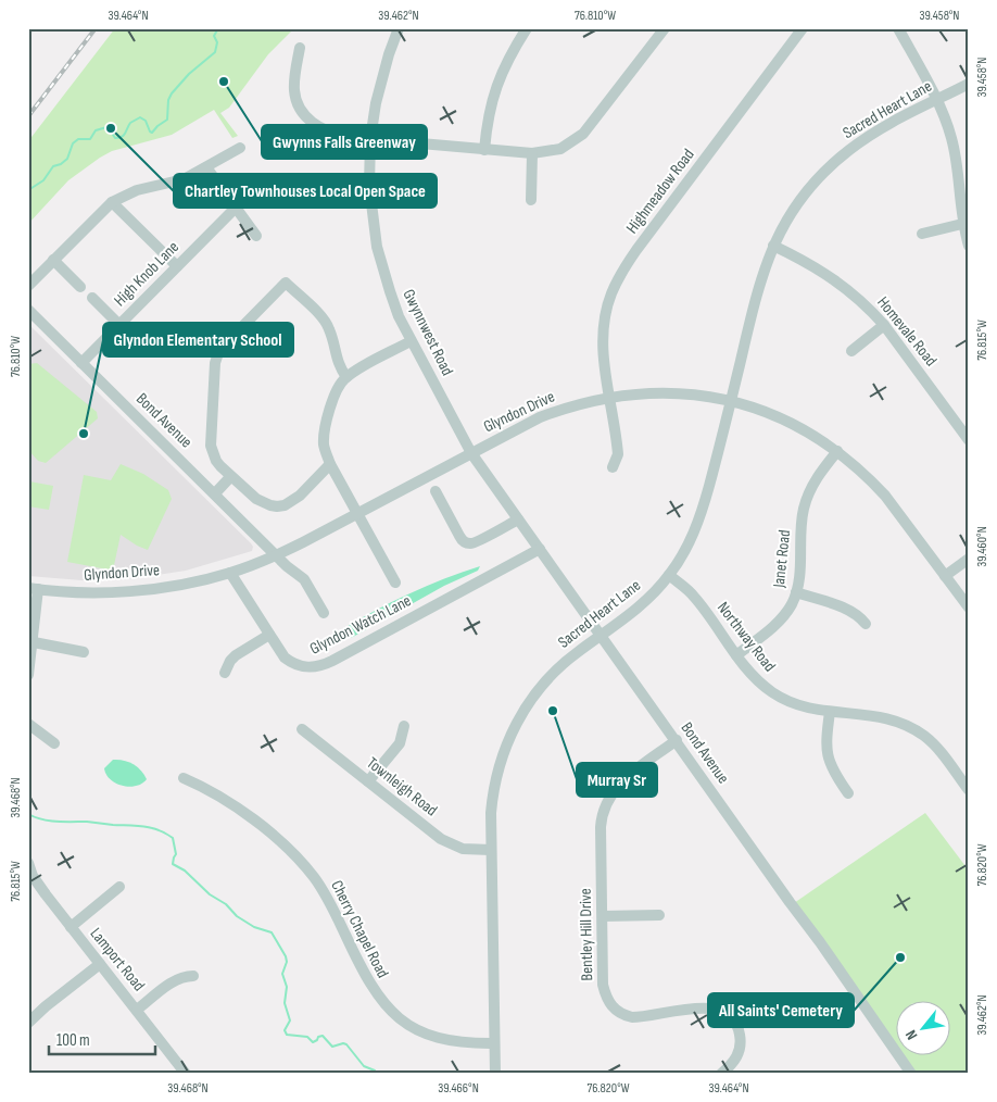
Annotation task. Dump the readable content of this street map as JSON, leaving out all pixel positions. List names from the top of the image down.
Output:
{
  "streets": {
    "street": [
      "Sacred Heart Lane",
      "Highmeadow Road",
      "High Knob Lane",
      "Homevale Road",
      "Gwynnwest Road",
      "Glyndon Drive",
      "Bond Avenue",
      "Janet Road",
      "Glyndon Watch Lane",
      "Northway Road",
      "Townleigh Road",
      "Cherry Chapel Road",
      "Bentley Hill Drive",
      "Lamport Road"
    ]
  },
  "crossings": [
    ["Sacred Heart Lane", "Homevale Road"],
    ["Sacred Heart Lane", "Glyndon Drive"],
    ["Sacred Heart Lane", "Bond Avenue"],
    ["Sacred Heart Lane", "Northway Road"],
    ["Sacred Heart Lane", "Townleigh Road"],
    ["Sacred Heart Lane", "Cherry Chapel Road"],
    ["Highmeadow Road", "Glyndon Drive"],
    ["High Knob Lane", "Bond Avenue"],
    ["Gwynnwest Road", "Glyndon Drive"],
    ["Gwynnwest Road", "Bond Avenue"],
    ["Glyndon Drive", "Bond Avenue"],
    ["Glyndon Drive", "Janet Road"],
    ["Glyndon Drive", "Glyndon Watch Lane"],
    ["Bond Avenue", "Glyndon Watch Lane"],
    ["Bond Avenue", "Bentley Hill Drive"],
    ["Janet Road", "Northway Road"]
  ],
  "places": [
    "Gwynns Falls Greenway",
    "Chartley Townhouses Local Open Space",
    "Glyndon Elementary School",
    "Murray Sr",
    "All Saints' Cemetery"
  ],
  "scale_bar": "100 m",
  "north": "bottom left",
  "coordinates": [
    "39.464°N",
    "39.462°N",
    "76.810°W",
    "39.458°N",
    "76.815°W",
    "39.460°N",
    "39.468°N",
    "76.820°W",
    "39.466°N"
  ]
}
